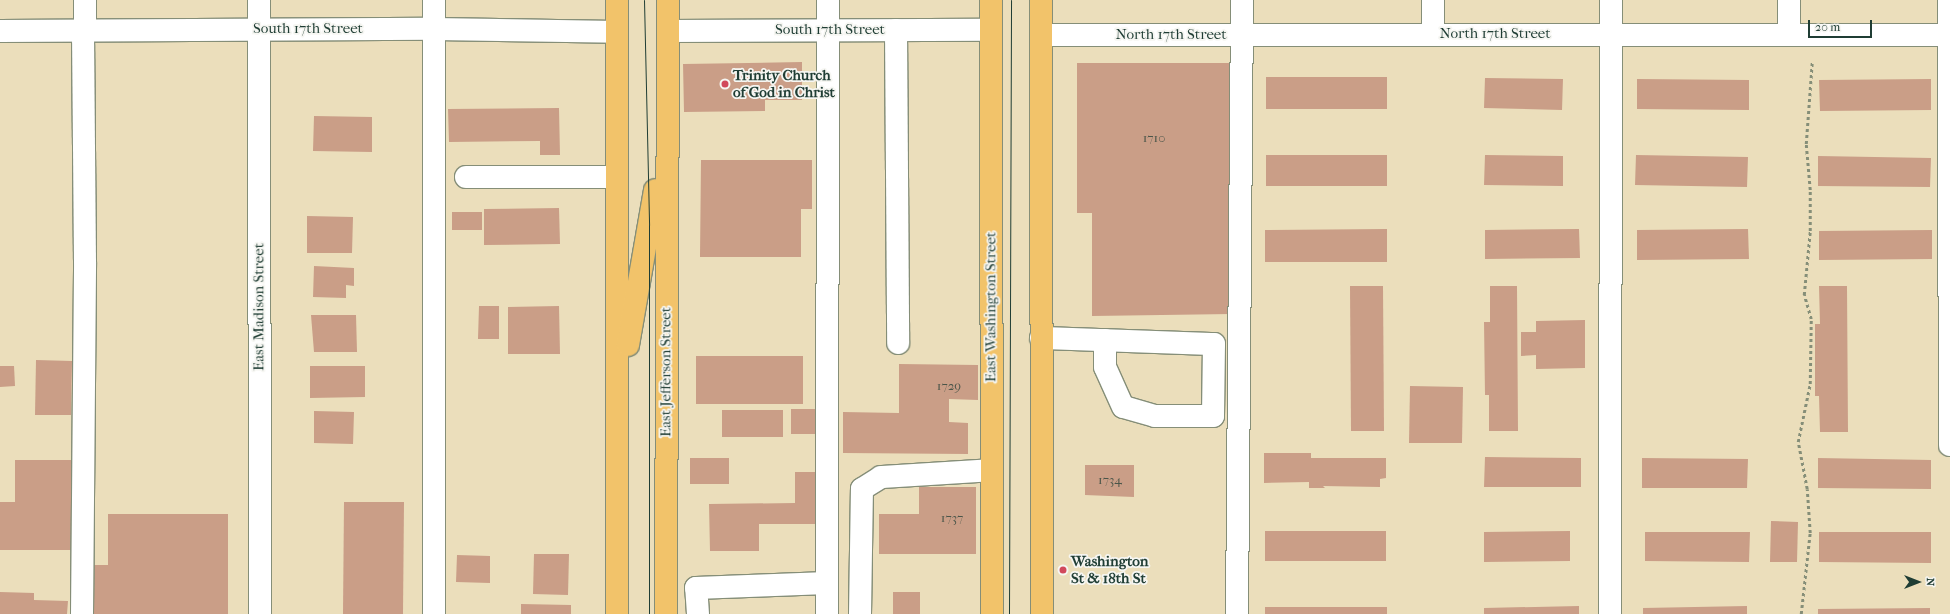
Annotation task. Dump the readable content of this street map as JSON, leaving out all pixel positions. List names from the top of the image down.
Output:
{
  "streets": {
    "main road": ["East Washington Street", "East Jefferson Street"],
    "street": ["South 17th Street", "North 17th Street", "East Madison Street"]
  },
  "crossings": [
    ["South 17th Street", "East Madison Street"],
    ["South 17th Street", "East Washington Street"],
    ["South 17th Street", "East Jefferson Street"]
  ],
  "places": ["Trinity Church of God in Christ", "Washington St & 18th St"],
  "house_numbers": [
    "1710",
    "1729",
    "1734",
    "1737"
  ],
  "scale_bar": "20 m",
  "north": "right"
}
